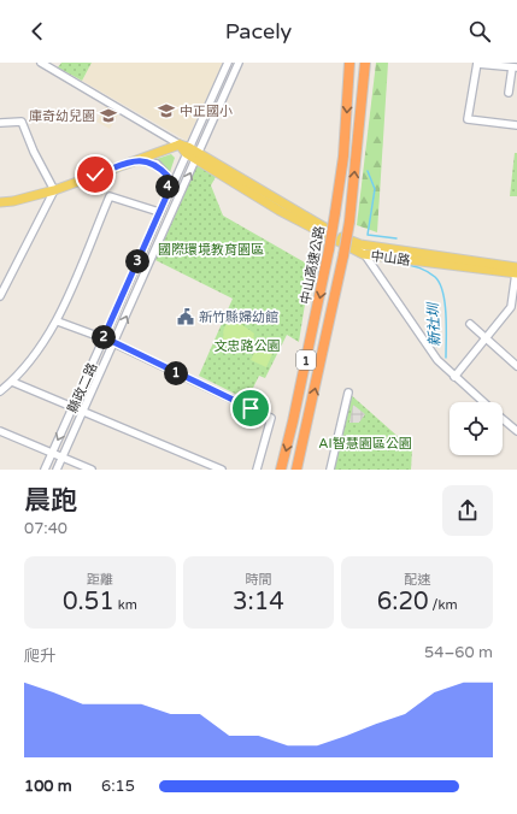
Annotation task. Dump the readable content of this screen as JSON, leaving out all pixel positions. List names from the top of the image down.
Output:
{
  "streets": {
    "highway": ["中山高速公路", "1"],
    "main road": ["中山路"],
    "street": ["縣政二路"]
  },
  "crossings": [
    ["中山路", "縣政二路"]
  ],
  "water": ["新社圳"],
  "parks": ["國際環境教育園區", "文忠路公園", "AI智慧園區公園"],
  "places": {
    "school or university": ["中正國小", "庫奇幼兒園"],
    "public building": ["新竹縣婦幼館"]
  },
  "page": {
    "header": "Pacely",
    "pins": [
      "4",
      "3",
      "2",
      "1"
    ],
    "heading": ["晨跑", "07:40"],
    "stats": [
      ["距離", "0.51 km"],
      ["時間", "3:14"],
      ["配速", "6:20 /km"]
    ],
    "chart": ["爬升", "54–60 m"],
    "list": [
      {
        "name": "100 m",
        "note": "6:15"
      }
    ]
  }
}
